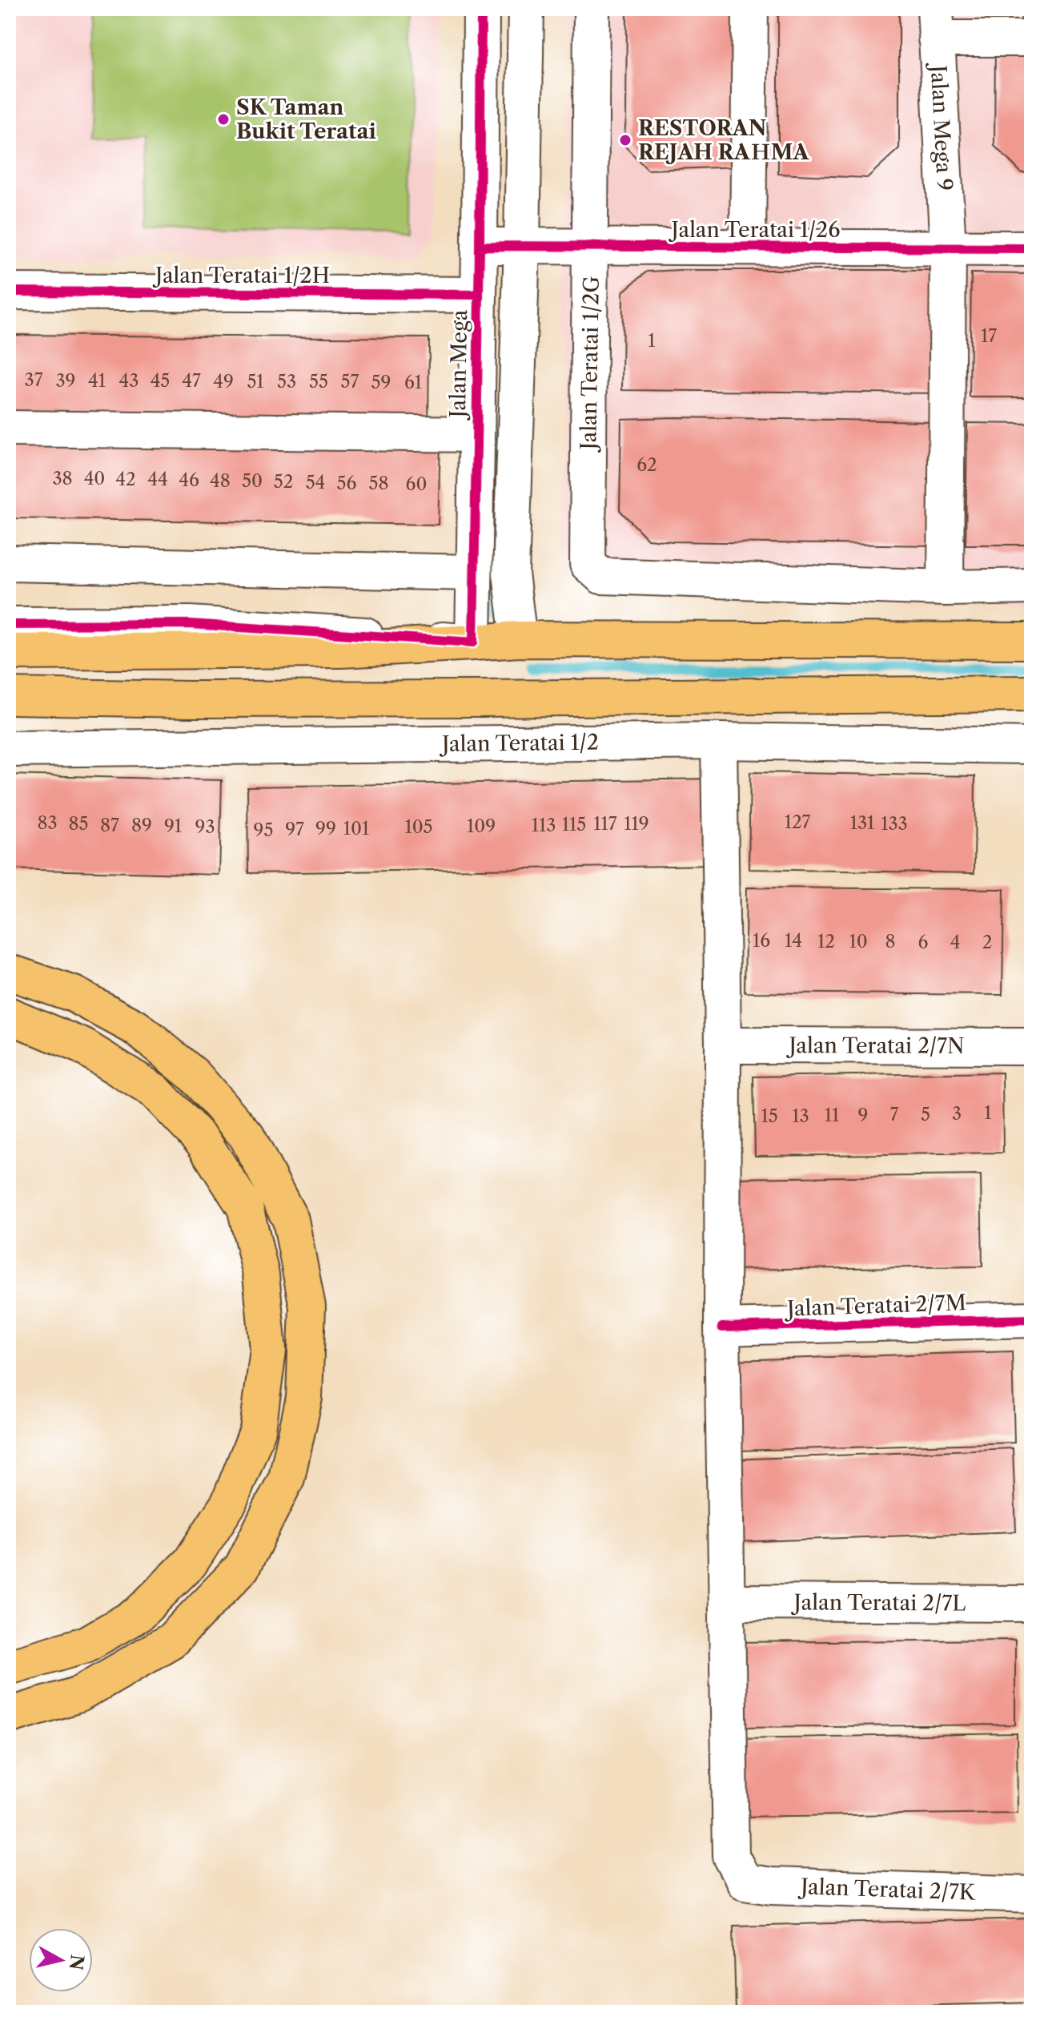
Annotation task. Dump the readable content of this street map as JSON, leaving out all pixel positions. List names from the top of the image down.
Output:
{
  "streets": {
    "street": [
      "Jalan Mega 9",
      "Jalan Teratai 1/26",
      "Jalan Teratai 1/2H",
      "Jalan Teratai 1/2G",
      "Jalan Mega",
      "Jalan Teratai 1/2",
      "Jalan Teratai 2/7N",
      "Jalan Teratai 2/7M",
      "Jalan Teratai 2/7L",
      "Jalan Teratai 2/7K"
    ]
  },
  "crossings": [
    ["Jalan Mega 9", "Jalan Teratai 1/26"],
    ["Jalan Mega 9", "Jalan Teratai 1/2G"],
    ["Jalan Teratai 1/26", "Jalan Teratai 1/2G"],
    ["Jalan Teratai 1/26", "Jalan Mega"],
    ["Jalan Teratai 1/2H", "Jalan Mega"],
    ["Jalan Teratai 2/7L", "Jalan Teratai 2/7K"]
  ],
  "places": ["SK Taman Bukit Teratai", "RESTORAN REJAH RAＨMA"],
  "house_numbers": [
    "17",
    "1",
    "37",
    "39",
    "41",
    "43",
    "45",
    "47",
    "49",
    "51",
    "53",
    "55",
    "57",
    "59",
    "61",
    "62",
    "38",
    "40",
    "42",
    "44",
    "46",
    "48",
    "50",
    "52",
    "54",
    "56",
    "58",
    "60",
    "127",
    "83",
    "131",
    "85",
    "117",
    "119",
    "133",
    "115",
    "87",
    "89",
    "113",
    "91",
    "109",
    "93",
    "105",
    "99",
    "101",
    "97",
    "95",
    "16",
    "14",
    "12",
    "10",
    "8",
    "6",
    "4",
    "2",
    "1",
    "3",
    "7",
    "5",
    "11",
    "9",
    "15",
    "13"
  ],
  "north": "right"
}
